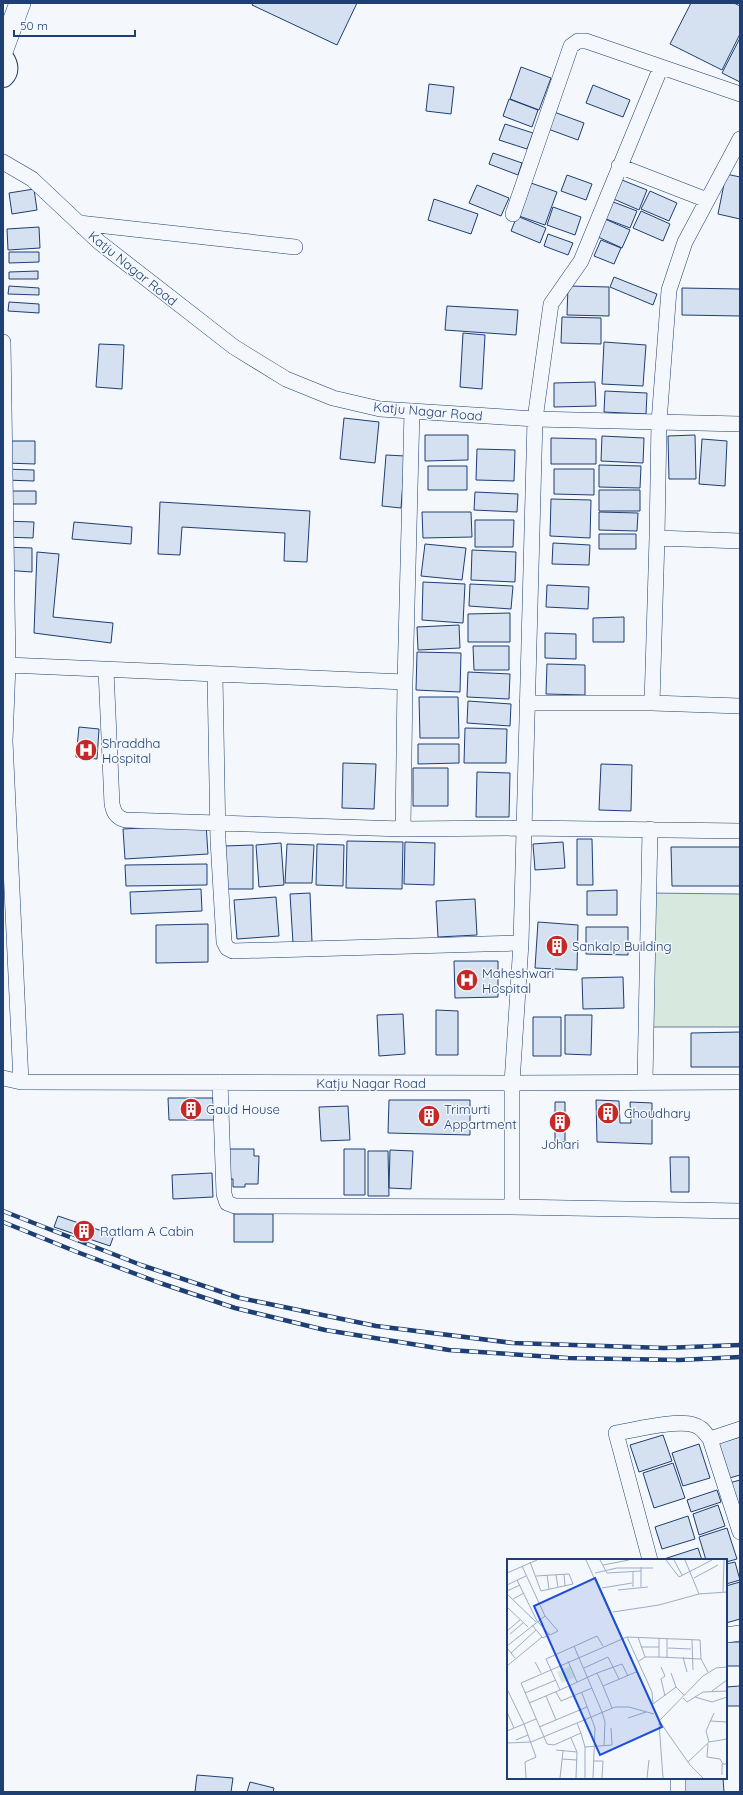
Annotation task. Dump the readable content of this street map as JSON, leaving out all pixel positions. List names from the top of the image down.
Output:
{
  "streets": {
    "street": ["Katju Nagar Road"]
  },
  "places": {
    "hospital": ["Shraddha Hospital", "Maheshwari Hospital"],
    "building": [
      "Sankalp Building",
      "Gaud House",
      "Choudhary",
      "Trimurti Appartment",
      "Johari",
      "Ratlam A Cabin"
    ]
  },
  "scale_bar": "50 m"
}
